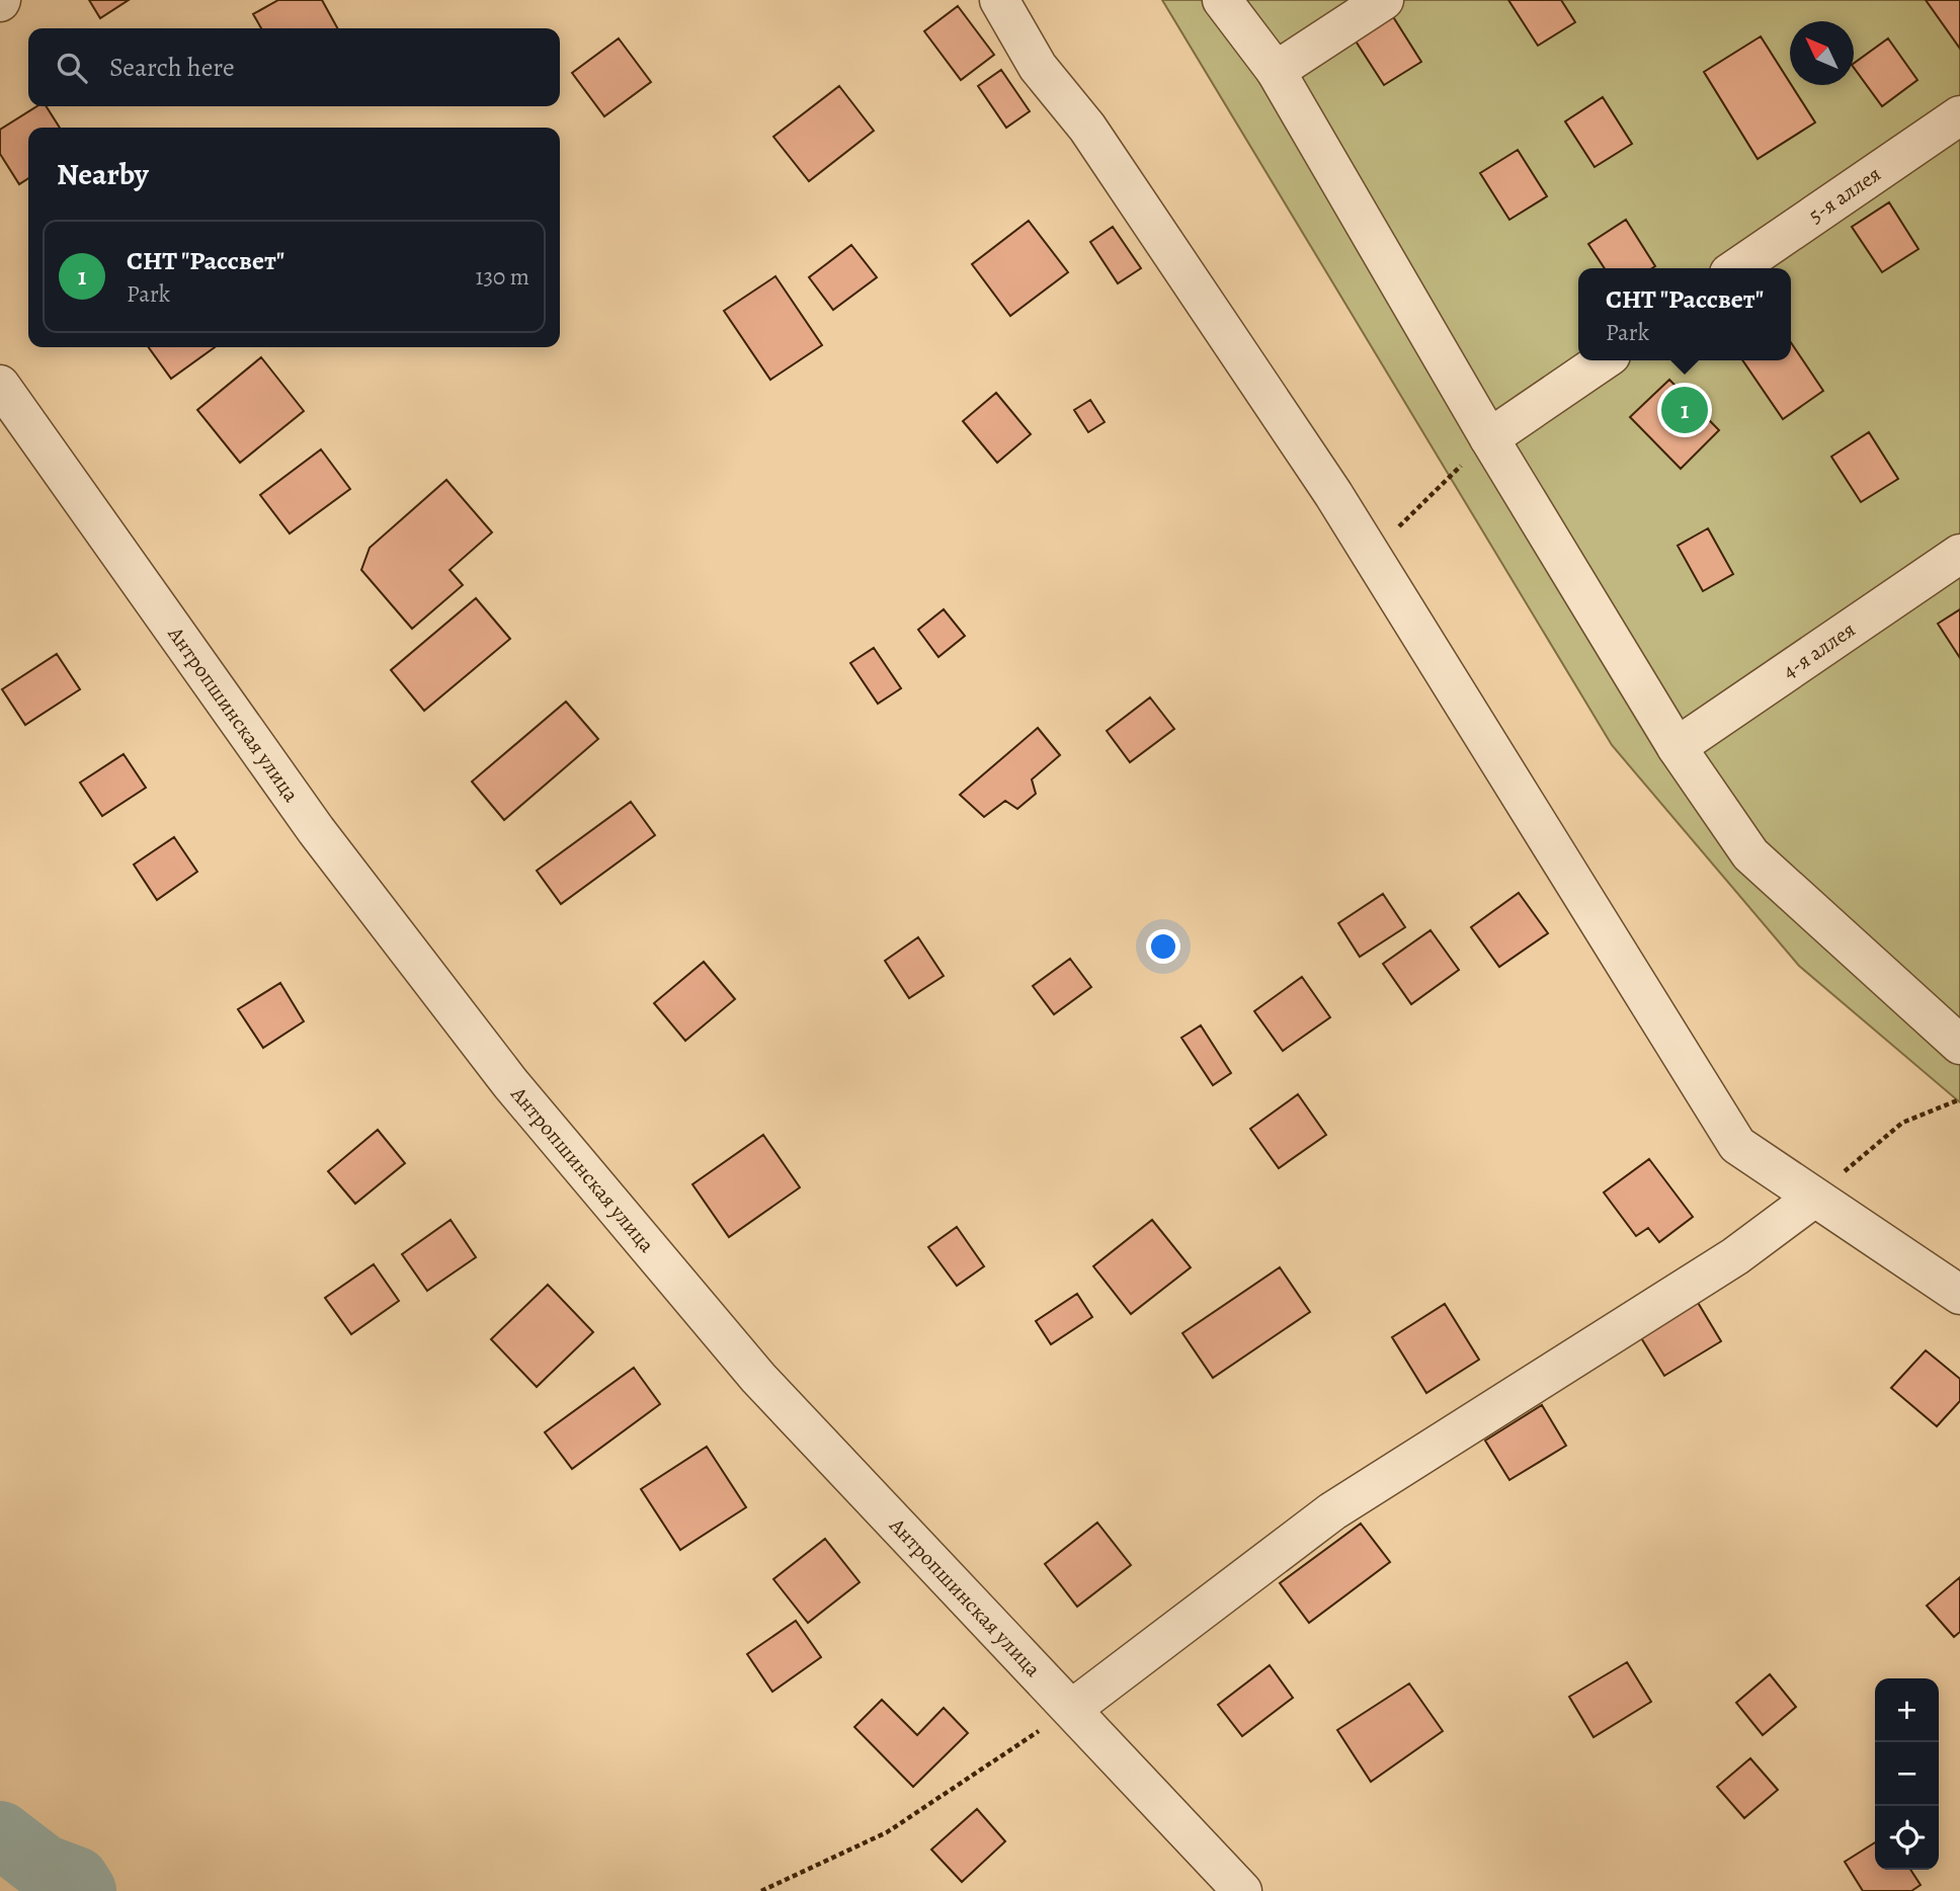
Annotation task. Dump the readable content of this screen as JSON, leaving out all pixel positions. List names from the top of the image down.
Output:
{
  "streets": {
    "street": ["5-я аллея", "4-я аллея", "Антропшинская улица"]
  },
  "north": "top left",
  "page": {
    "search": "Search here",
    "heading": "Nearby",
    "list": [
      {
        "mark": "1",
        "name": "СНТ \"Рассвет\"",
        "note": "Park",
        "value": "130 m"
      }
    ],
    "popup": ["СНТ \"Рассвет\"", "Park"],
    "pins": "1",
    "map_buttons": ["+", "−"]
  }
}
